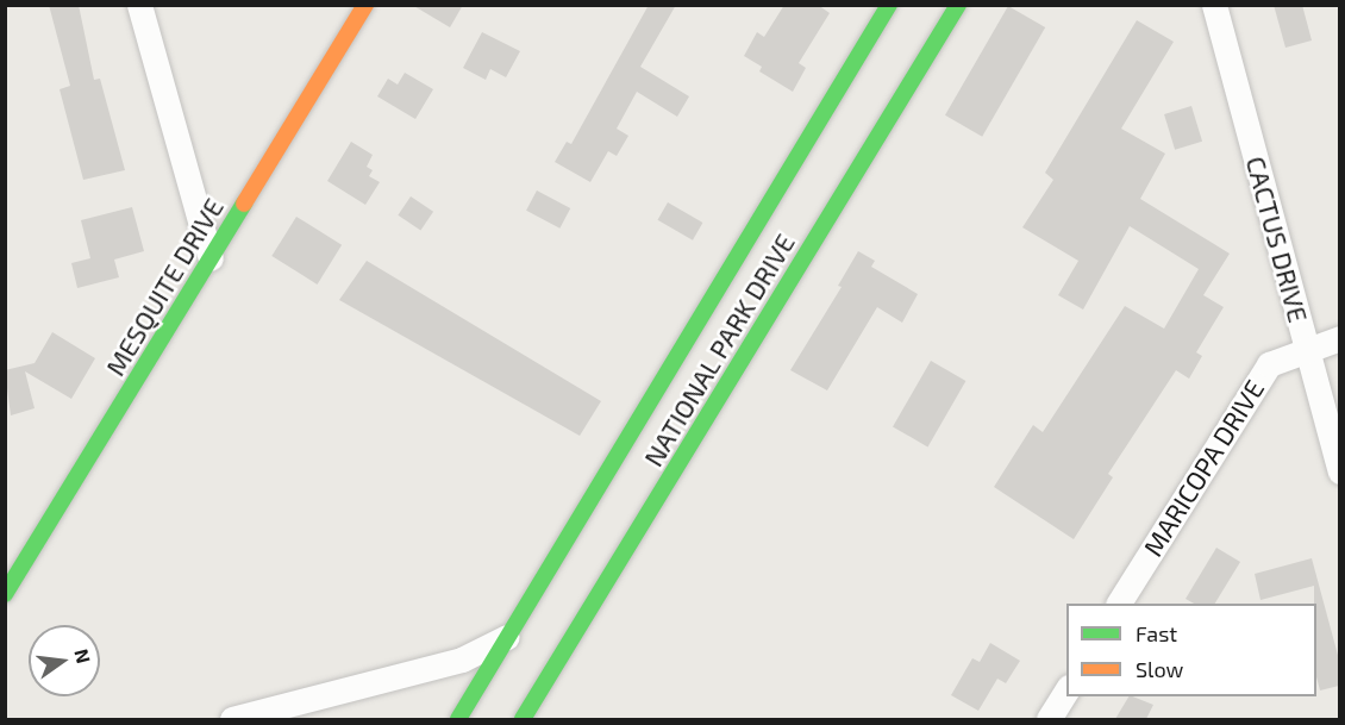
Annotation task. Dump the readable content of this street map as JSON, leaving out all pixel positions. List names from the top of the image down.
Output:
{
  "streets": {
    "street": [
      "CACTUS DRIVE",
      "MESQUITE DRIVE",
      "NATIONAL PARK DRIVE",
      "MARICOPA DRIVE"
    ]
  },
  "crossings": [
    ["CACTUS DRIVE", "MARICOPA DRIVE"]
  ],
  "legend": ["Fast", "Slow"],
  "north": "right"
}
